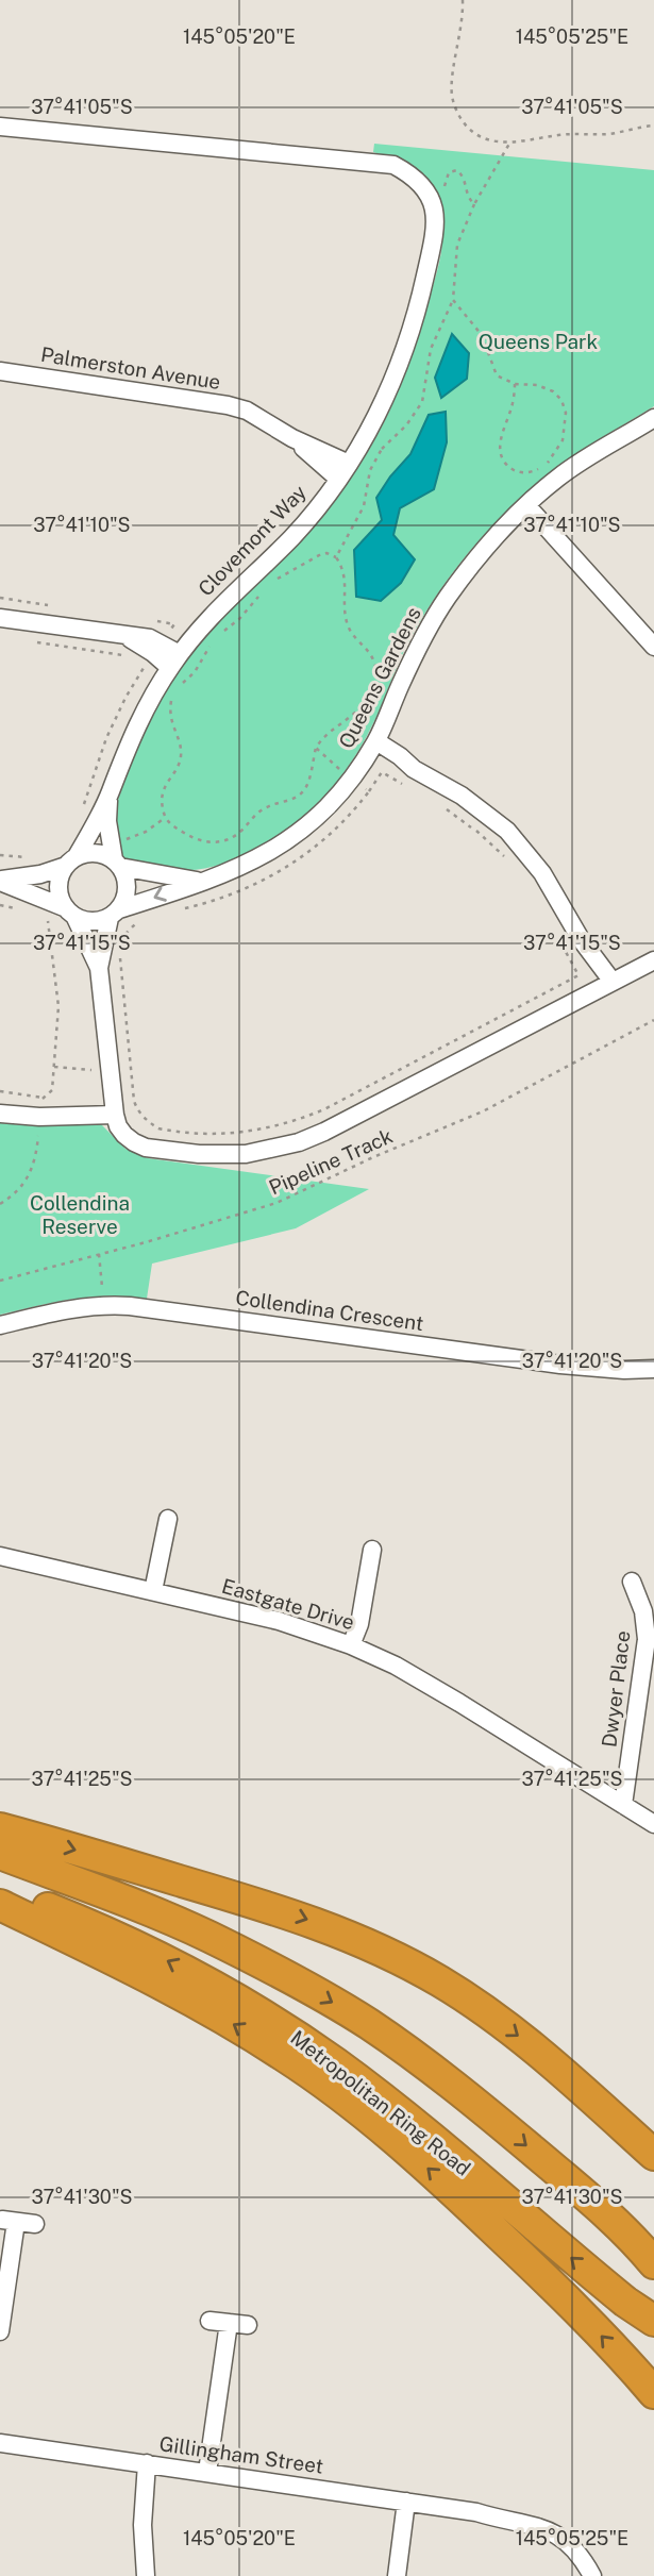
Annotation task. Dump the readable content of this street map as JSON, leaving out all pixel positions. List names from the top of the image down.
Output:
{
  "streets": {
    "highway": ["Metropolitan Ring Road"],
    "street": [
      "Palmerston Avenue",
      "Clovemont Way",
      "Queens Gardens",
      "Collendina Crescent",
      "Eastgate Drive",
      "Dwyer Place",
      "Gillingham Street"
    ],
    "path": ["Pipeline Track"]
  },
  "crossings": [
    ["Palmerston Avenue", "Clovemont Way"],
    ["Clovemont Way", "Queens Gardens"],
    ["Eastgate Drive", "Dwyer Place"]
  ],
  "parks": ["Queens Park", "Collendina Reserve"],
  "coordinates": [
    "145°05'20\"E",
    "145°05'25\"E",
    "37°41'05\"S",
    "37°41'10\"S",
    "37°41'15\"S",
    "37°41'20\"S",
    "37°41'25\"S",
    "37°41'30\"S"
  ]
}
